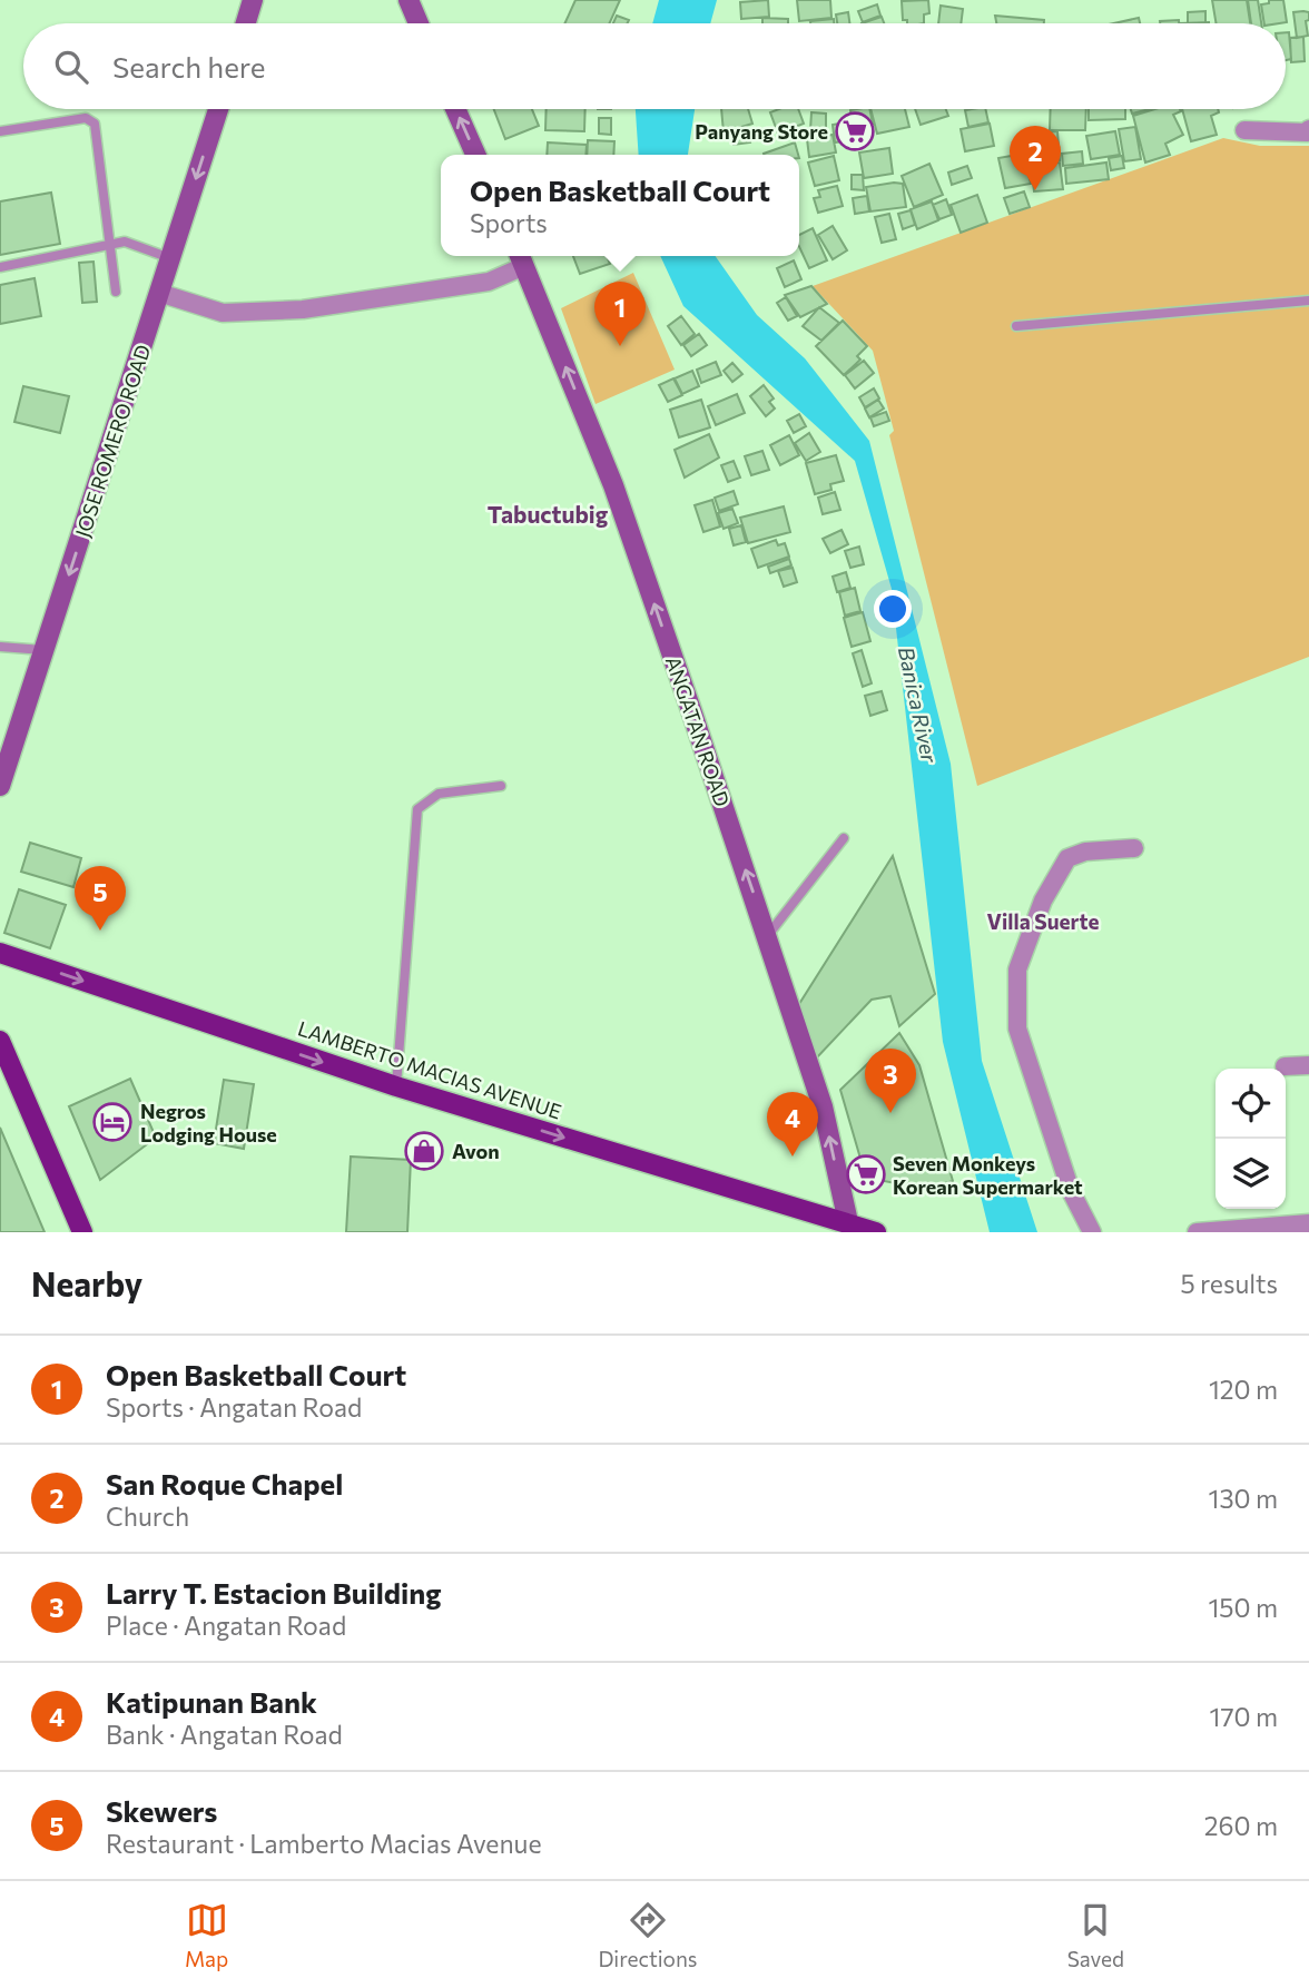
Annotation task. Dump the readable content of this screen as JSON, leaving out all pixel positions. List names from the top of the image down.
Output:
{
  "streets": {
    "main road": ["JOSE ROMERO ROAD", "ANGATAN ROAD", "LAMBERTO MACIAS AVENUE"]
  },
  "crossings": [
    ["ANGATAN ROAD", "LAMBERTO MACIAS AVENUE"]
  ],
  "one_way": ["JOSE ROMERO ROAD", "ANGATAN ROAD", "LAMBERTO MACIAS AVENUE"],
  "districts": ["Tabuctubig", "Villa Suerte"],
  "water": ["Banica River"],
  "places": {
    "supermarket": ["Panyang Store", "Seven Monkeys Korean Supermarket"],
    "hotel": ["Negros Lodging House"],
    "shop": ["Avon"]
  },
  "page": {
    "search": "Search here",
    "pins": [
      "2",
      "1",
      "5",
      "3",
      "4"
    ],
    "popup": ["Open Basketball Court", "Sports"],
    "heading": ["Nearby", "5 results"],
    "list": [
      {
        "mark": "1",
        "name": "Open Basketball Court",
        "note": "Sports · Angatan Road",
        "value": "120 m"
      },
      {
        "mark": "2",
        "name": "San Roque Chapel",
        "note": "Church",
        "value": "130 m"
      },
      {
        "mark": "3",
        "name": "Larry T. Estacion Building",
        "note": "Place · Angatan Road",
        "value": "150 m"
      },
      {
        "mark": "4",
        "name": "Katipunan Bank",
        "note": "Bank · Angatan Road",
        "value": "170 m"
      },
      {
        "mark": "5",
        "name": "Skewers",
        "note": "Restaurant · Lamberto Macias Avenue",
        "value": "260 m"
      }
    ],
    "nav": ["Map", "Directions", "Saved"]
  }
}
